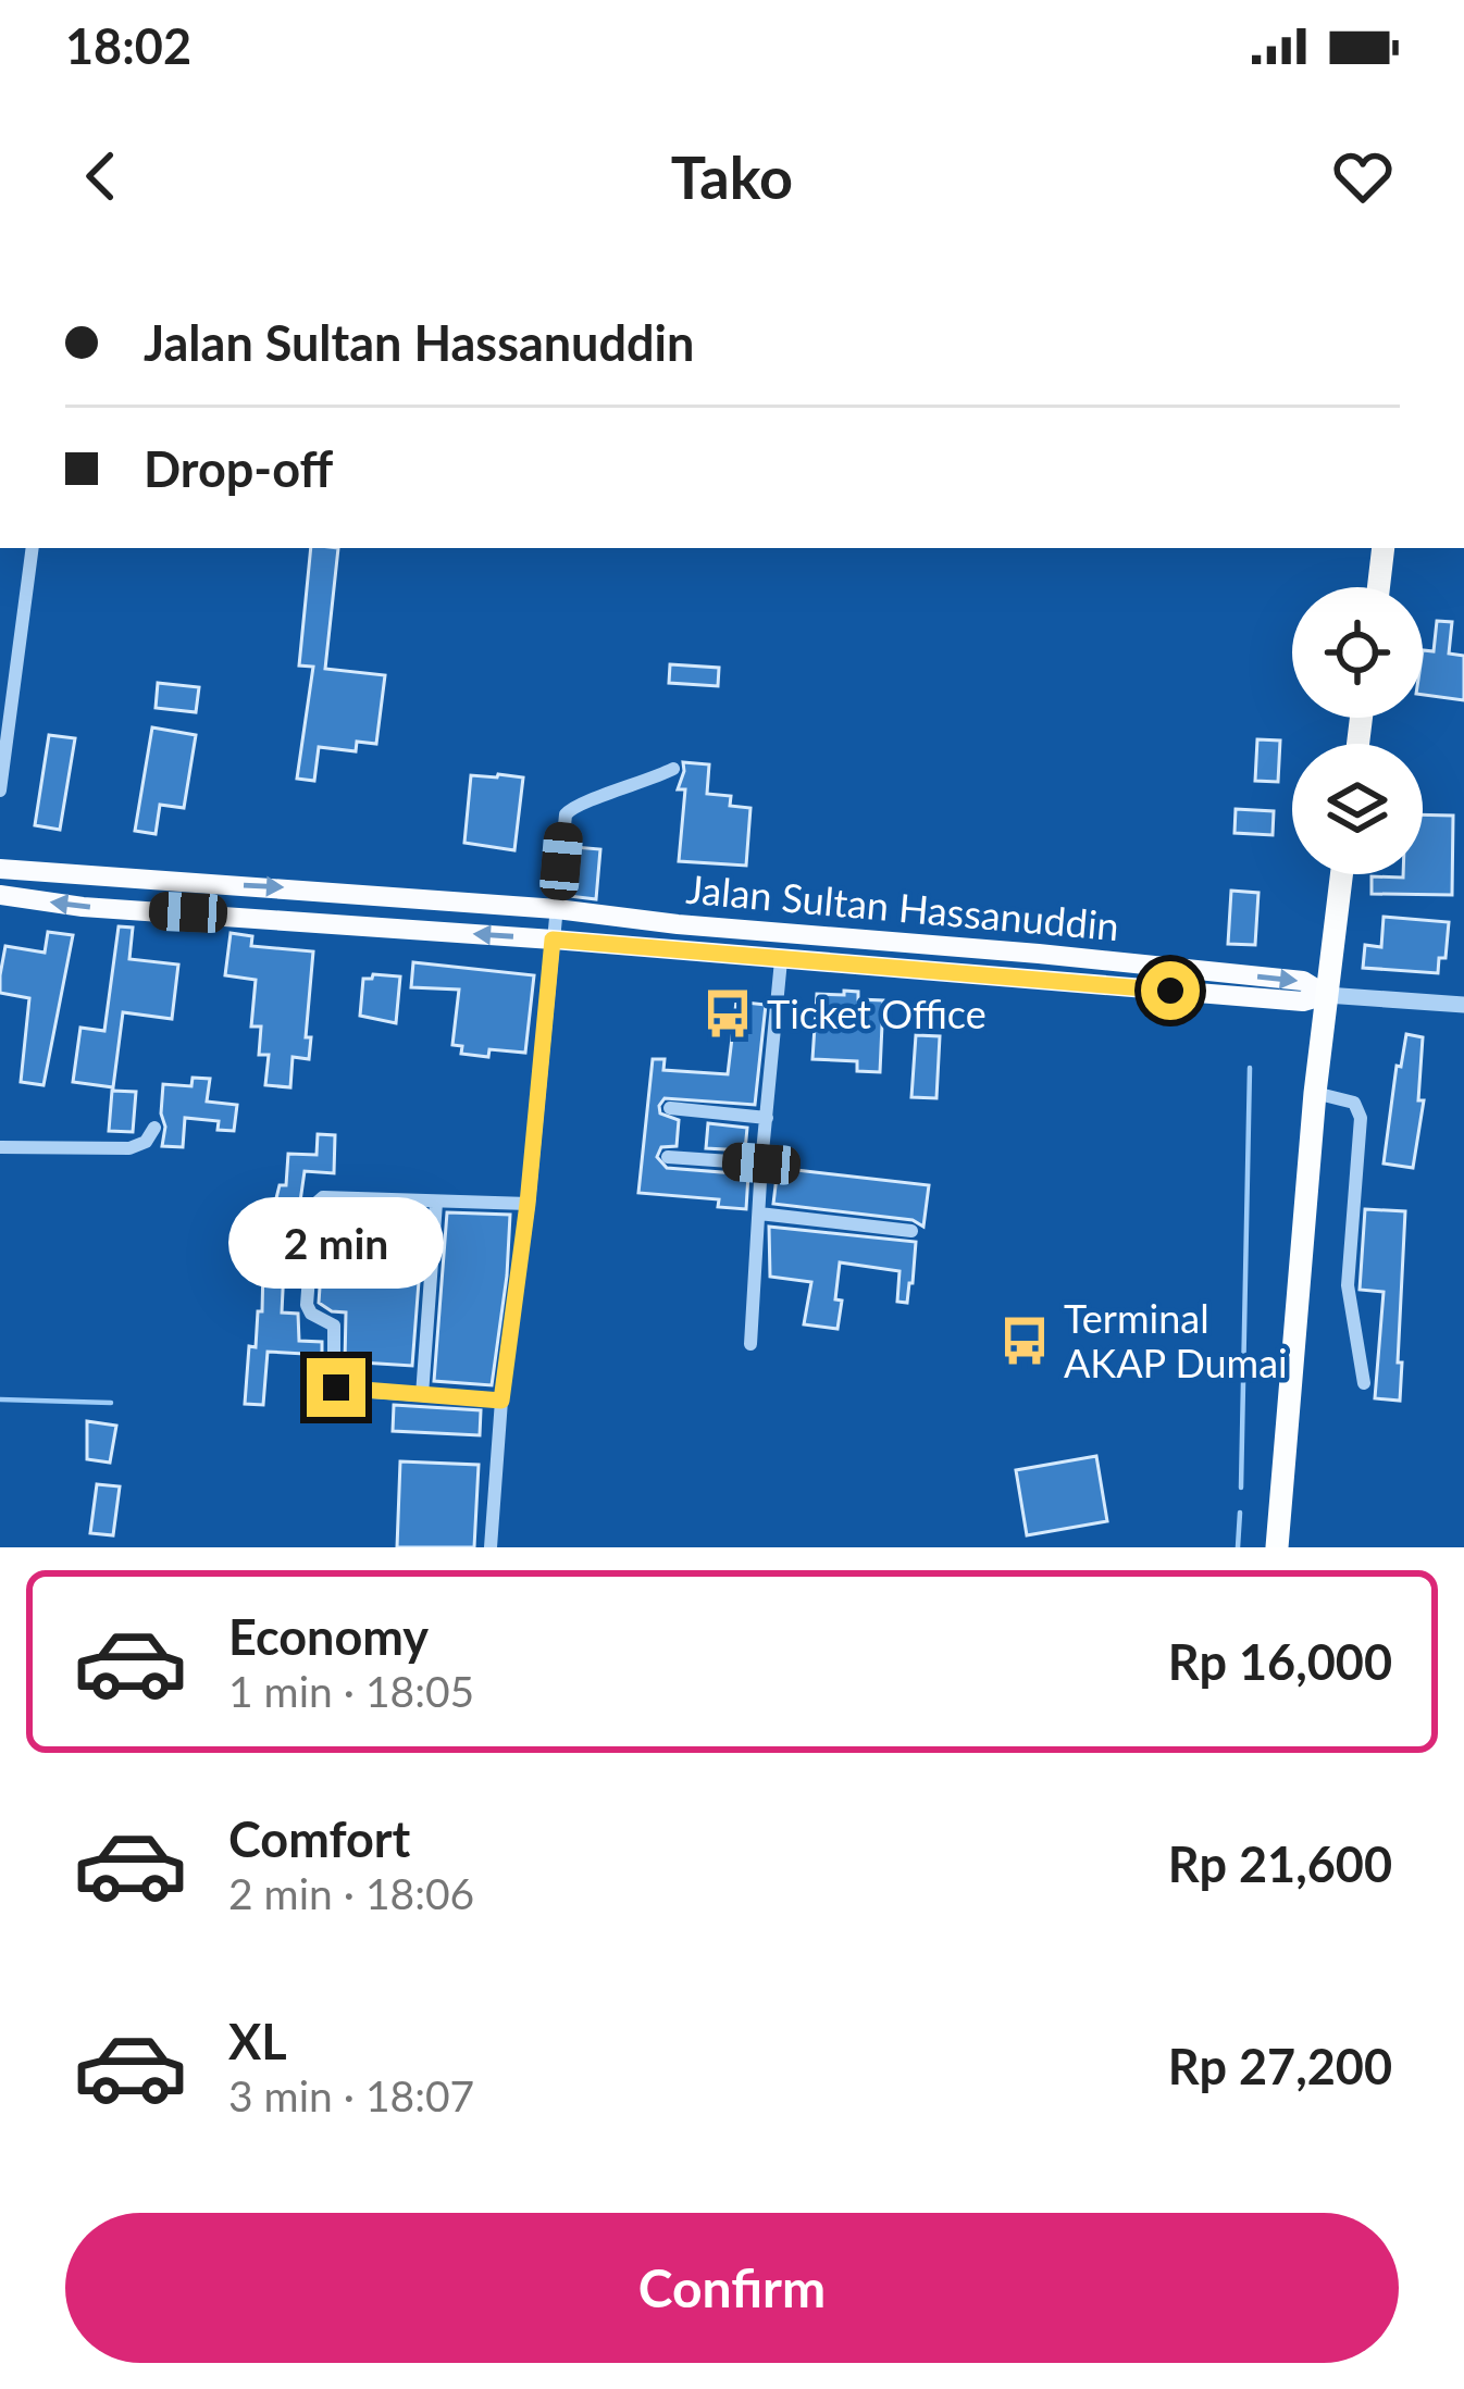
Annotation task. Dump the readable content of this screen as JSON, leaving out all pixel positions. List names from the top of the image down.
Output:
{
  "streets": {
    "main road": ["Jalan Sultan Hassanuddin"]
  },
  "places": {
    "bus stop": ["Ticket Office", "Terminal AKAP Dumai"]
  },
  "page": {
    "status": "18:02",
    "header": "Tako",
    "banner": ["Jalan Sultan Hassanuddin", "Drop-off"],
    "bubble": "2 min",
    "list": [
      {
        "name": "Economy",
        "note": "1 min · 18:05",
        "value": "Rp 16,000"
      },
      {
        "name": "Comfort",
        "note": "2 min · 18:06",
        "value": "Rp 21,600"
      },
      {
        "name": "XL",
        "note": "3 min · 18:07",
        "value": "Rp 27,200"
      }
    ],
    "buttons": "Confirm"
  }
}
